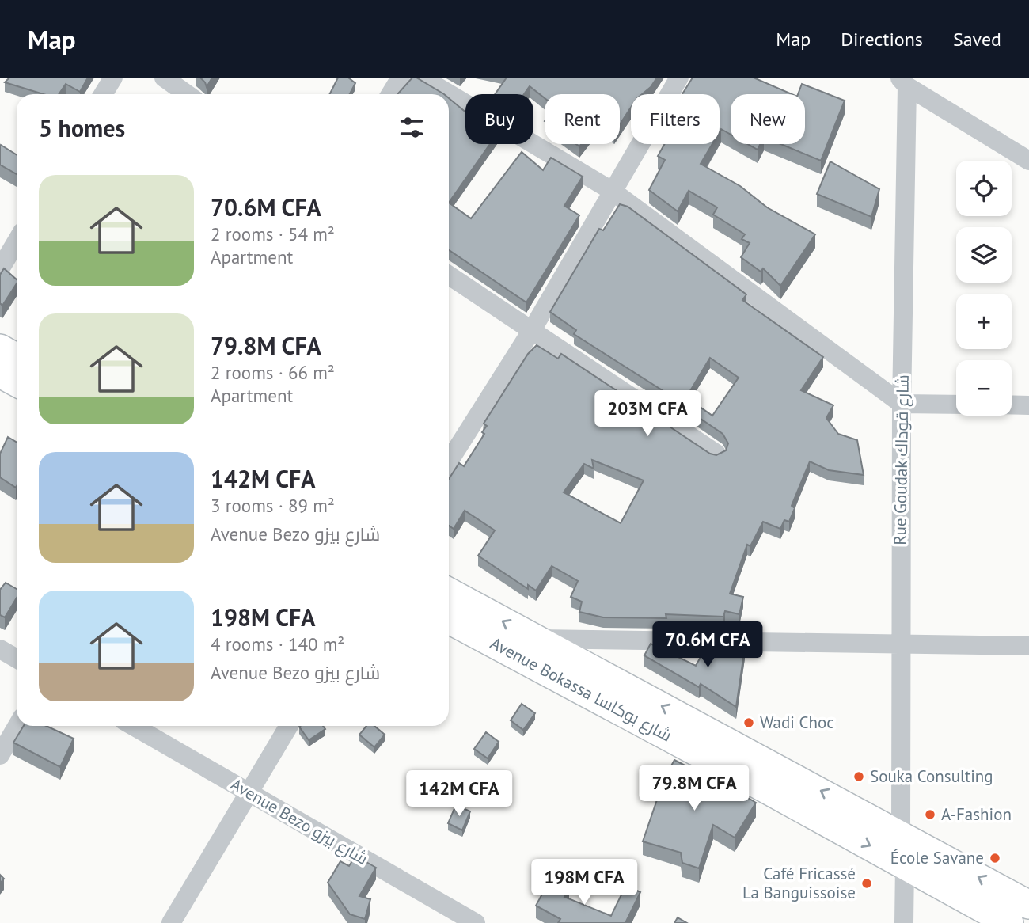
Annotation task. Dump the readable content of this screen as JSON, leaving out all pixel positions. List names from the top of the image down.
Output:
{
  "streets": {
    "street": ["Rue Goudak شارع قوداك", "Avenue Bokassa شارع بوكاسا", "Avenue Bezo شارع بيزو"]
  },
  "crossings": [
    ["Rue Goudak شارع قوداك", "Avenue Bokassa شارع بوكاسا"]
  ],
  "places": [
    "Wadi Choc",
    "Souka Consulting",
    "A-Fashion",
    "École Savane",
    "Café Fricassé La Banguissoise"
  ],
  "page": {
    "header": "Map",
    "nav": ["Map", "Directions", "Saved"],
    "chip": [
      "Buy",
      "Rent",
      "Filters",
      "New"
    ],
    "heading": "5 homes",
    "map_buttons": ["+", "−"],
    "list": [
      {
        "name": "70.6M CFA",
        "note": "2 rooms · 54 m² · Apartment"
      },
      {
        "name": "79.8M CFA",
        "note": "2 rooms · 66 m² · Apartment"
      },
      {
        "name": "142M CFA",
        "note": "3 rooms · 89 m² · Avenue Bezo شارع بيزو"
      },
      {
        "name": "198M CFA",
        "note": "4 rooms · 140 m² · Avenue Bezo شارع بيزو"
      }
    ],
    "price": [
      "203M CFA",
      "70.6M CFA",
      "79.8M CFA",
      "142M CFA",
      "198M CFA"
    ]
  }
}
